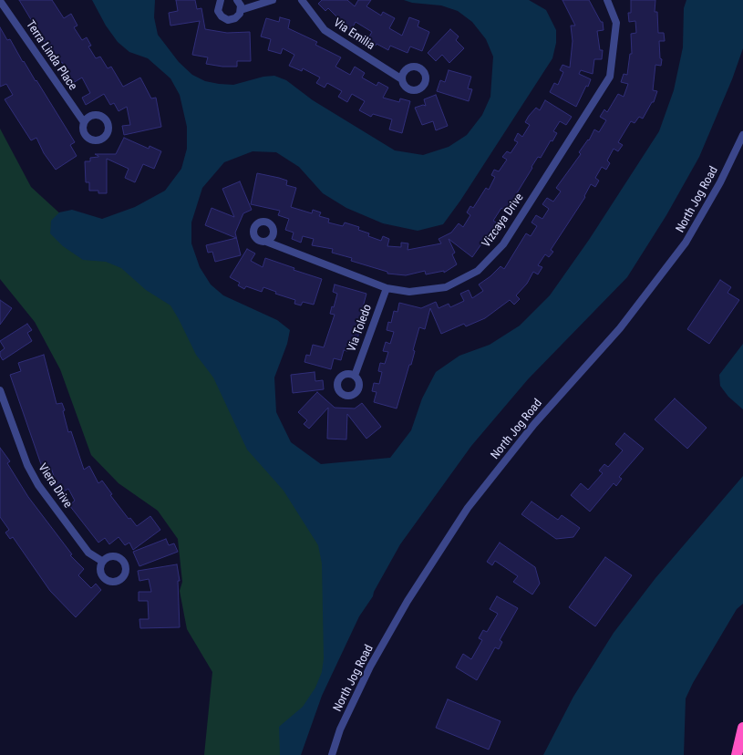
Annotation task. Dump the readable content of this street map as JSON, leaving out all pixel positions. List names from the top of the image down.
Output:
{
  "streets": {
    "street": [
      "Via Emilia",
      "Terra Linda Place",
      "North Jog Road",
      "Vizcaya Drive",
      "Via Toledo",
      "Viera Drive"
    ]
  },
  "crossings": [
    ["Vizcaya Drive", "Via Toledo"]
  ]
}
